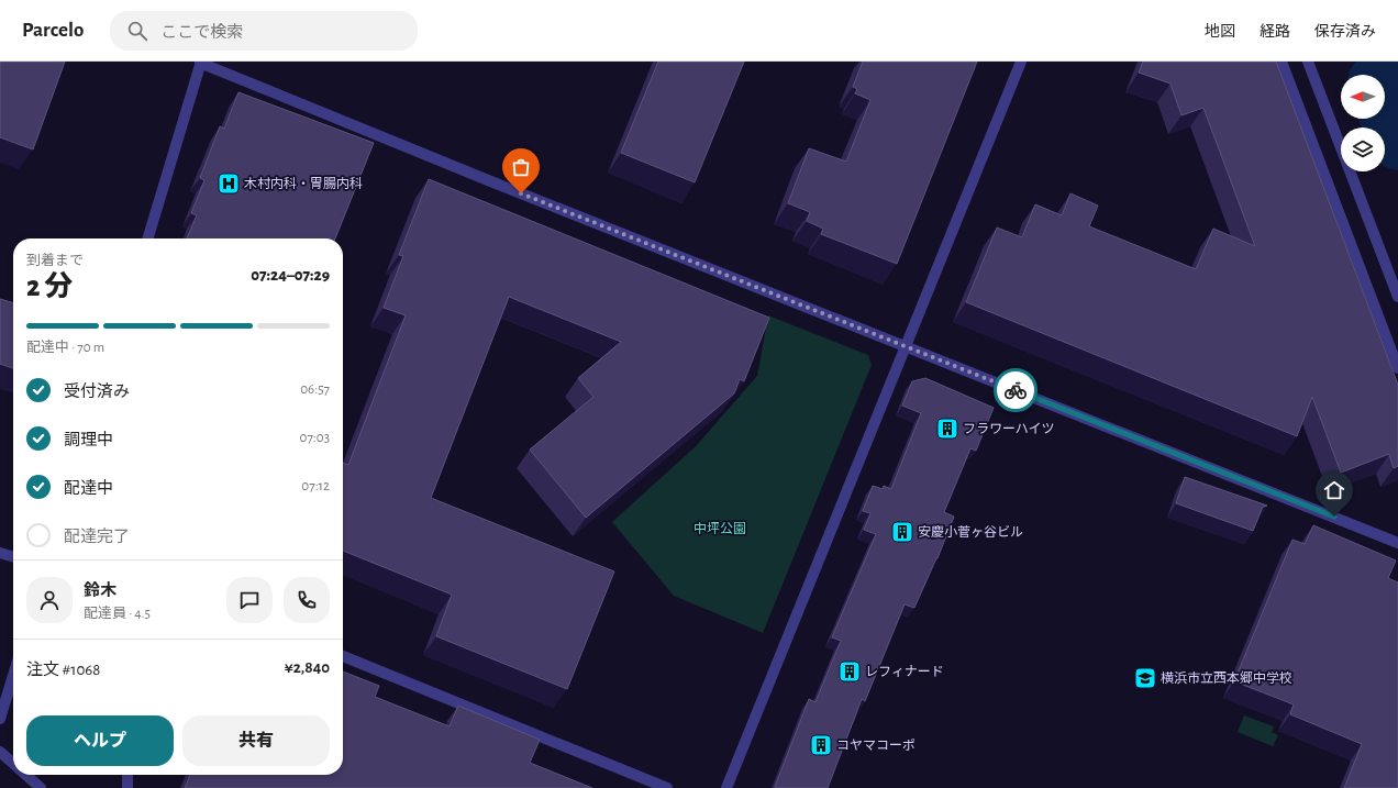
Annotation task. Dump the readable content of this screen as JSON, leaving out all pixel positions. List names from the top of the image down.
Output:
{
  "parks": ["中坪公園"],
  "places": {
    "hospital": ["木村内科・胃腸内科"],
    "building": [
      "フラワーハイツ",
      "安慶小菅ヶ谷ビル",
      "レフィナード",
      "コヤマコーポ"
    ],
    "school or university": ["横浜市立西本郷中学校"]
  },
  "north": "left",
  "page": {
    "header": "Parcelo",
    "search": "ここで検索",
    "nav": ["地図", "経路", "保存済み"],
    "heading": ["2 分", "到着まで", "07:24–07:29"],
    "panel": [
      "鈴木",
      "配達員 · 4.5",
      "注文 #1068",
      "¥2,840"
    ],
    "bar": "配達中 · 70 m",
    "list": [
      ["受付済み", "06:57"],
      ["調理中", "07:03"],
      ["配達中", "07:12"],
      "配達完了"
    ],
    "buttons": ["ヘルプ", "共有"]
  }
}
